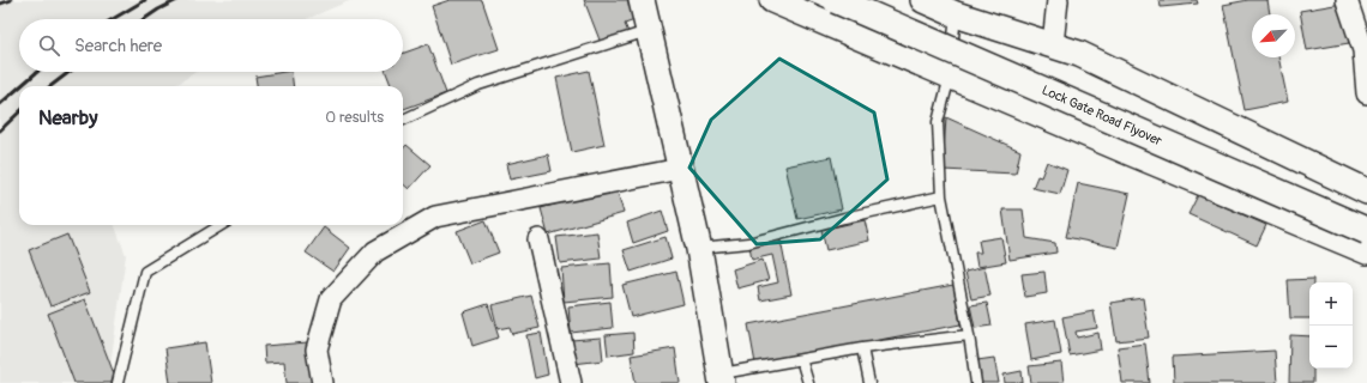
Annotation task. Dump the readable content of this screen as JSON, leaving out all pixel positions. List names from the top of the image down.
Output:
{
  "streets": {
    "main road": ["Lock Gate Road Flyover"]
  },
  "north": "bottom left",
  "page": {
    "search": "Search here",
    "heading": ["Nearby", "0 results"],
    "map_buttons": ["+", "−"]
  }
}
